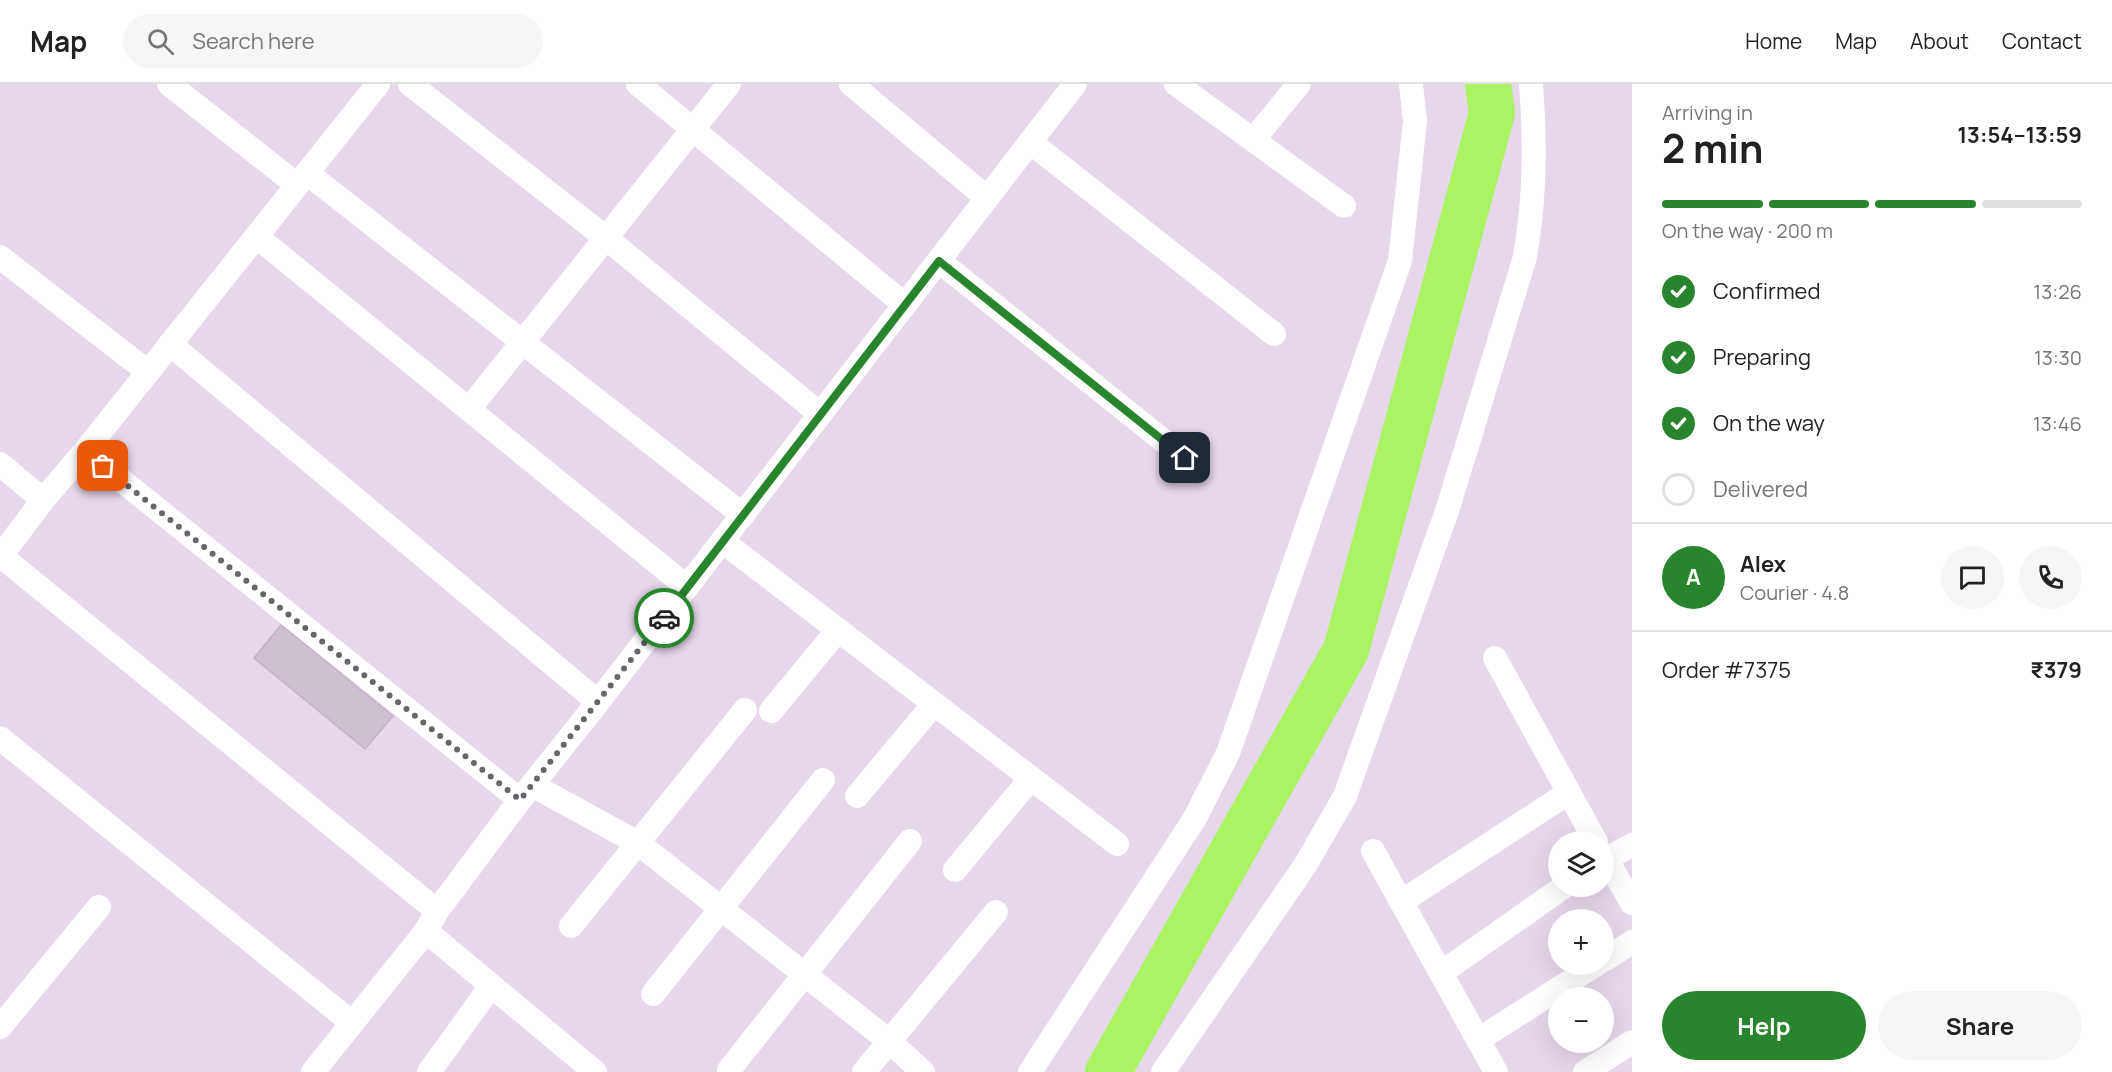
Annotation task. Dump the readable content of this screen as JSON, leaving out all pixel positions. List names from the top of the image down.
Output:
{
  "page": {
    "header": "Map",
    "search": "Search here",
    "nav": [
      "Home",
      "Map",
      "About",
      "Contact"
    ],
    "heading": ["2 min", "Arriving in", "13:54–13:59"],
    "panel": [
      "Alex",
      "Courier · 4.8",
      "Order #7375",
      "₹379"
    ],
    "bar": "On the way · 200 m",
    "list": [
      ["Confirmed", "13:26"],
      ["Preparing", "13:30"],
      ["On the way", "13:46"],
      "Delivered"
    ],
    "round": "A",
    "map_buttons": ["+", "−"],
    "buttons": ["Help", "Share"]
  }
}
